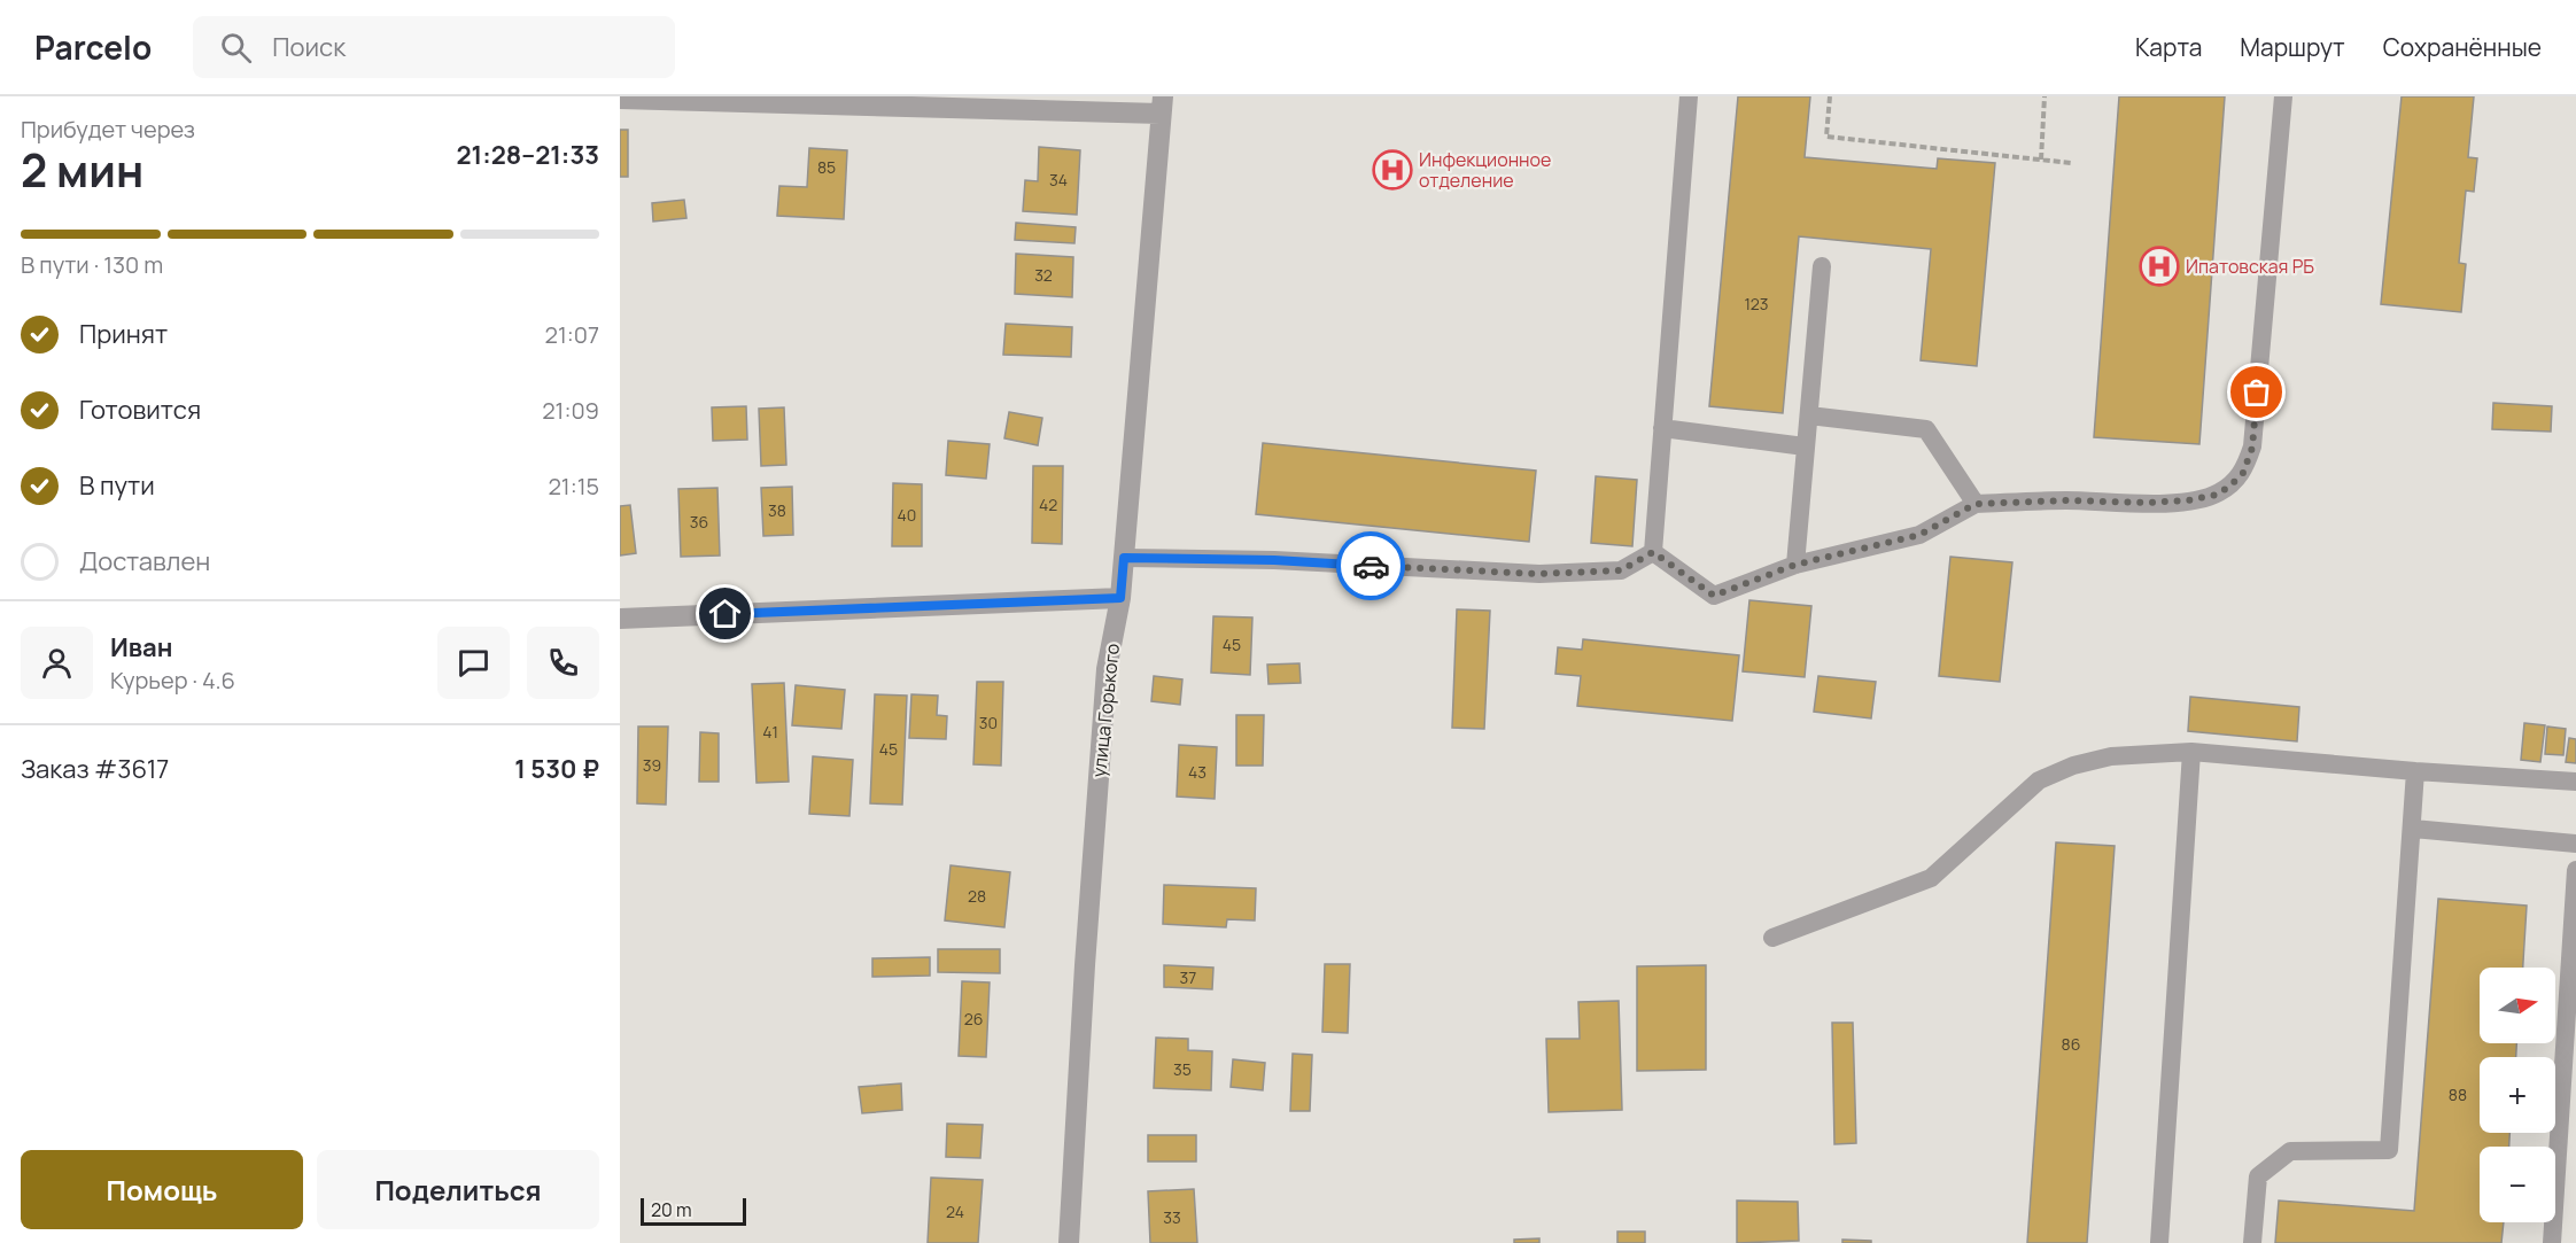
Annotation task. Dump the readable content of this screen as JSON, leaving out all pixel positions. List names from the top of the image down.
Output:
{
  "streets": {
    "street": ["улица Горького"]
  },
  "places": {
    "hospital": ["Инфекционное отделение", "Ипатовская РБ"]
  },
  "house_numbers": [
    "85",
    "34",
    "32",
    "123",
    "42",
    "38",
    "40",
    "36",
    "45",
    "30",
    "41",
    "45",
    "39",
    "43",
    "28",
    "37",
    "26",
    "86",
    "35",
    "88",
    "24",
    "33"
  ],
  "scale_bar": "20 m",
  "north": "right",
  "page": {
    "header": "Parcelo",
    "search": "Поиск",
    "nav": ["Карта", "Маршрут", "Сохранённые"],
    "heading": ["2 мин", "Прибудет через", "21:28–21:33"],
    "panel": [
      "Иван",
      "Курьер · 4.6",
      "Заказ #3617",
      "1 530 ₽"
    ],
    "bar": "В пути · 130 m",
    "list": [
      ["Принят", "21:07"],
      ["Готовится", "21:09"],
      ["В пути", "21:15"],
      "Доставлен"
    ],
    "map_buttons": ["+", "−"],
    "buttons": ["Помощь", "Поделиться"],
    "scale": "20 m"
  }
}
